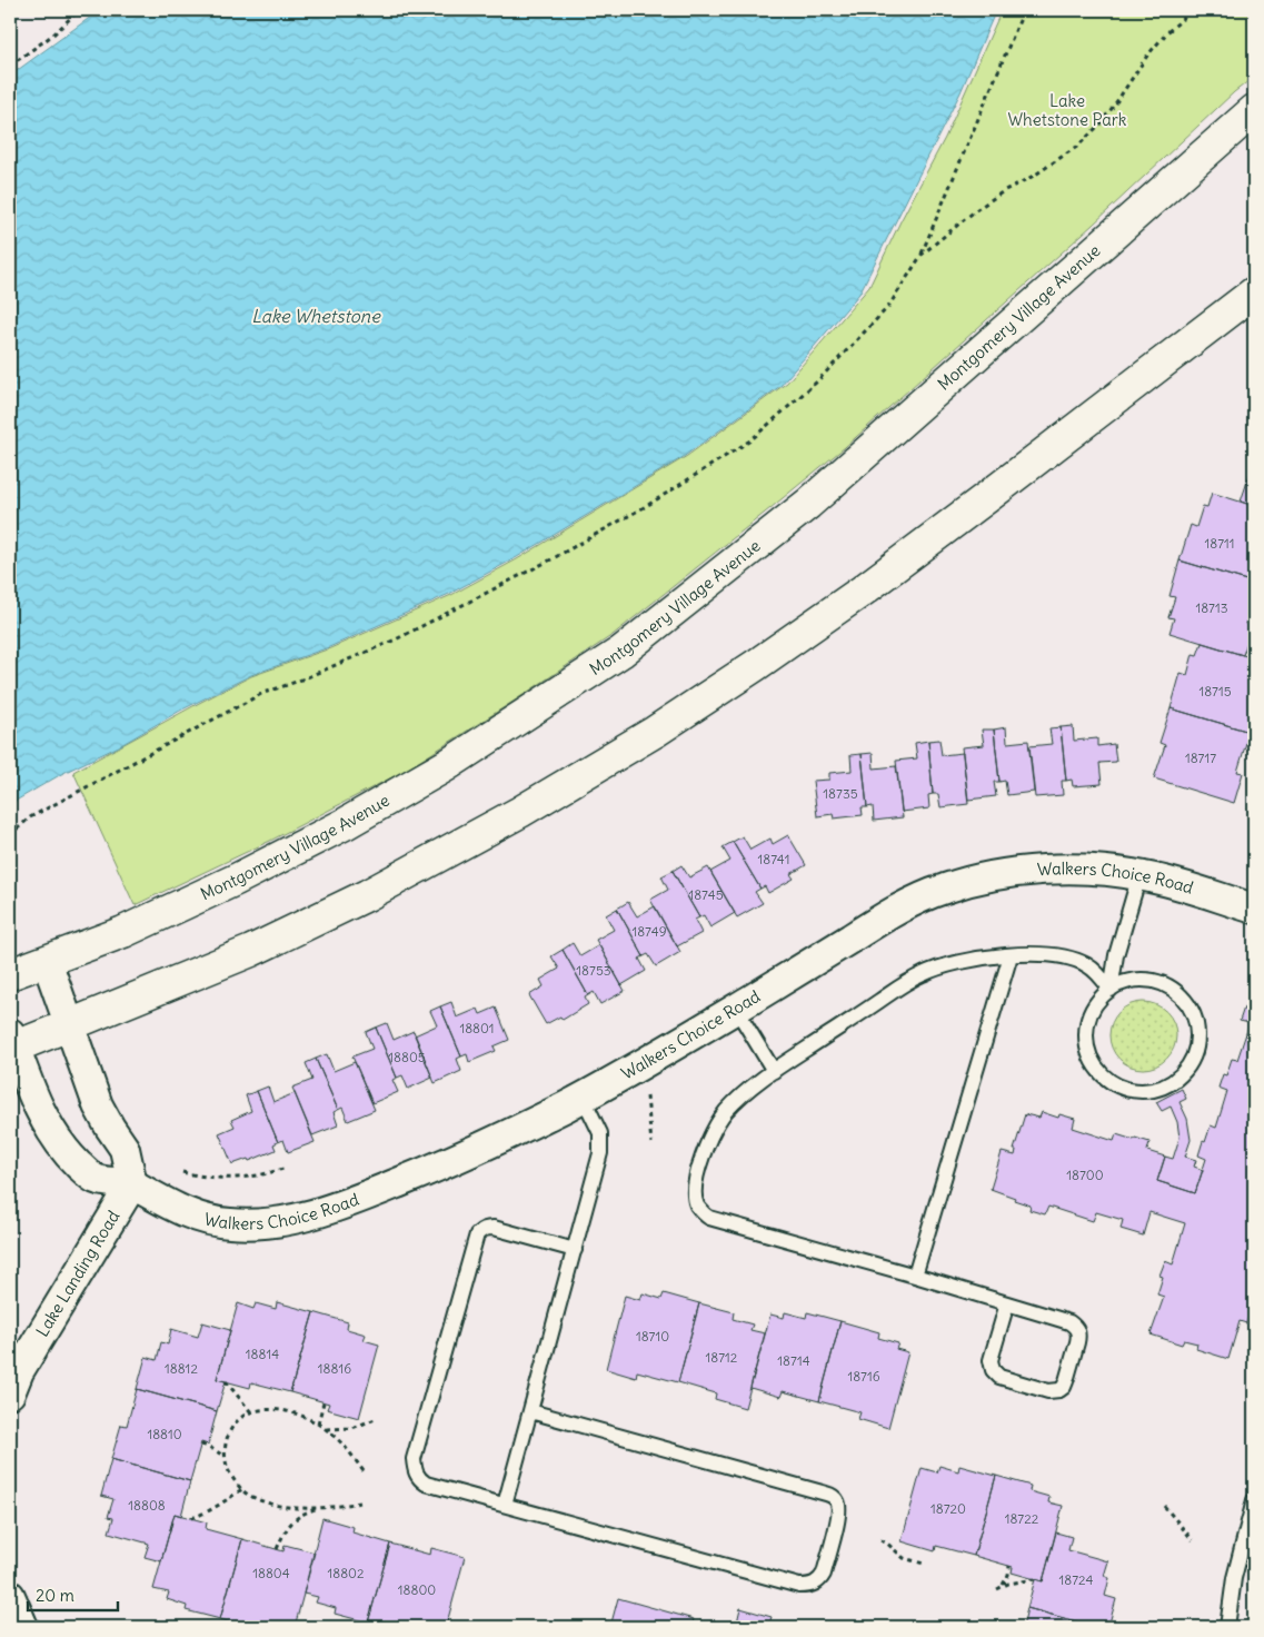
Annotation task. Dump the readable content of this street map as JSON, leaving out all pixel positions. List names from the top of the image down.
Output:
{
  "streets": {
    "main road": ["Montgomery Village Avenue"],
    "street": ["Walkers Choice Road", "Lake Landing Road"]
  },
  "crossings": [
    ["Walkers Choice Road", "Lake Landing Road"]
  ],
  "water": ["Lake Whetstone"],
  "parks": ["Lake Whetstone Park"],
  "house_numbers": [
    "18711",
    "18713",
    "18715",
    "18717",
    "18735",
    "18741",
    "18745",
    "18749",
    "18753",
    "18801",
    "18805",
    "18700",
    "18710",
    "18814",
    "18712",
    "18714",
    "18812",
    "18816",
    "18716",
    "18810",
    "18808",
    "18720",
    "18722",
    "18804",
    "18802",
    "18724",
    "18800"
  ],
  "scale_bar": "20 m"
}
